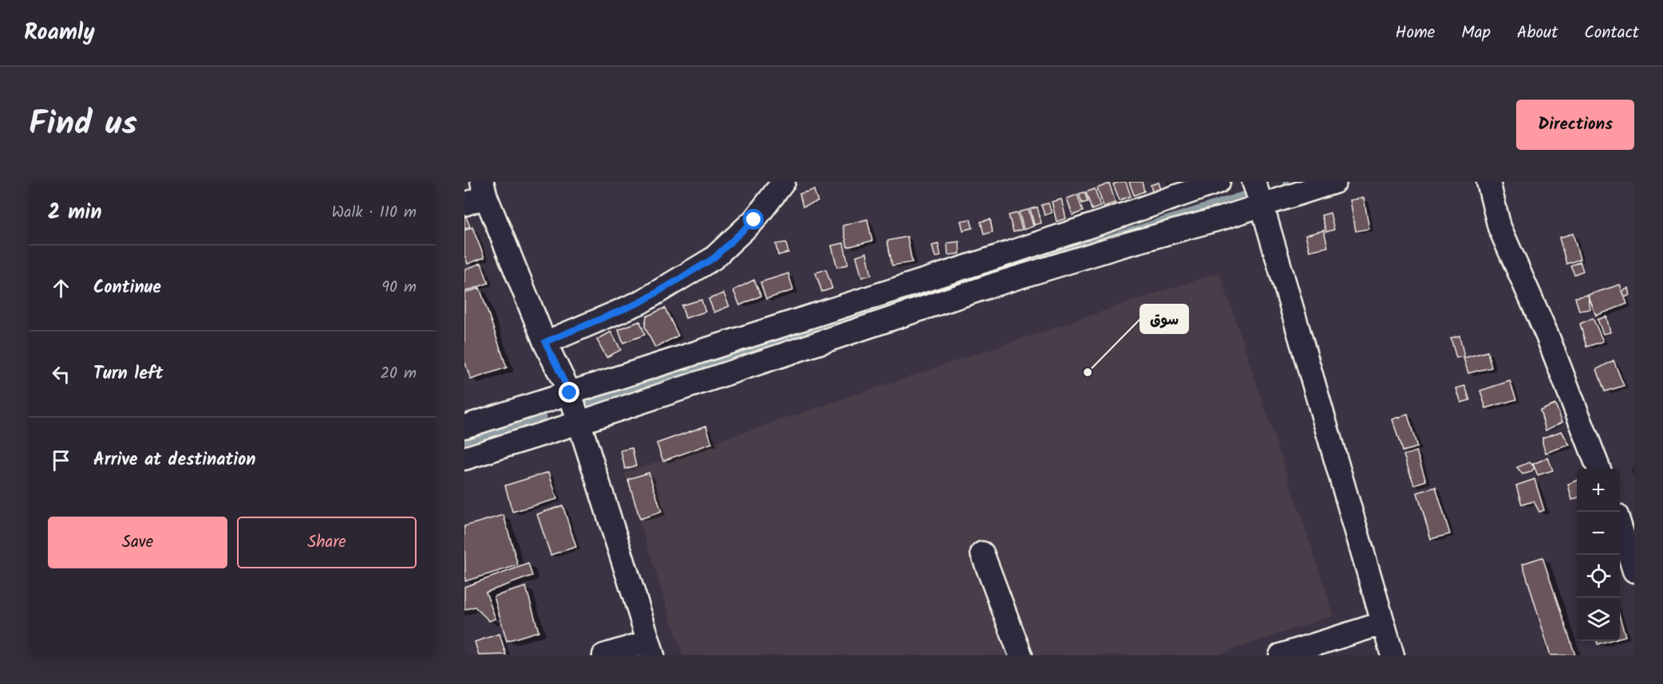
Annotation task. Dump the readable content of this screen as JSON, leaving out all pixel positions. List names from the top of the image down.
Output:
{
  "places": ["سوق"],
  "page": {
    "header": "Roamly",
    "nav": [
      "Home",
      "Map",
      "About",
      "Contact"
    ],
    "title": "Find us",
    "buttons": [
      "Directions",
      ["Save", "Share"]
    ],
    "heading": ["2 min", "Walk · 110 m"],
    "list": [
      ["Continue", "90 m"],
      ["Turn left", "20 m"],
      "Arrive at destination"
    ],
    "map_buttons": ["+", "−"]
  }
}
